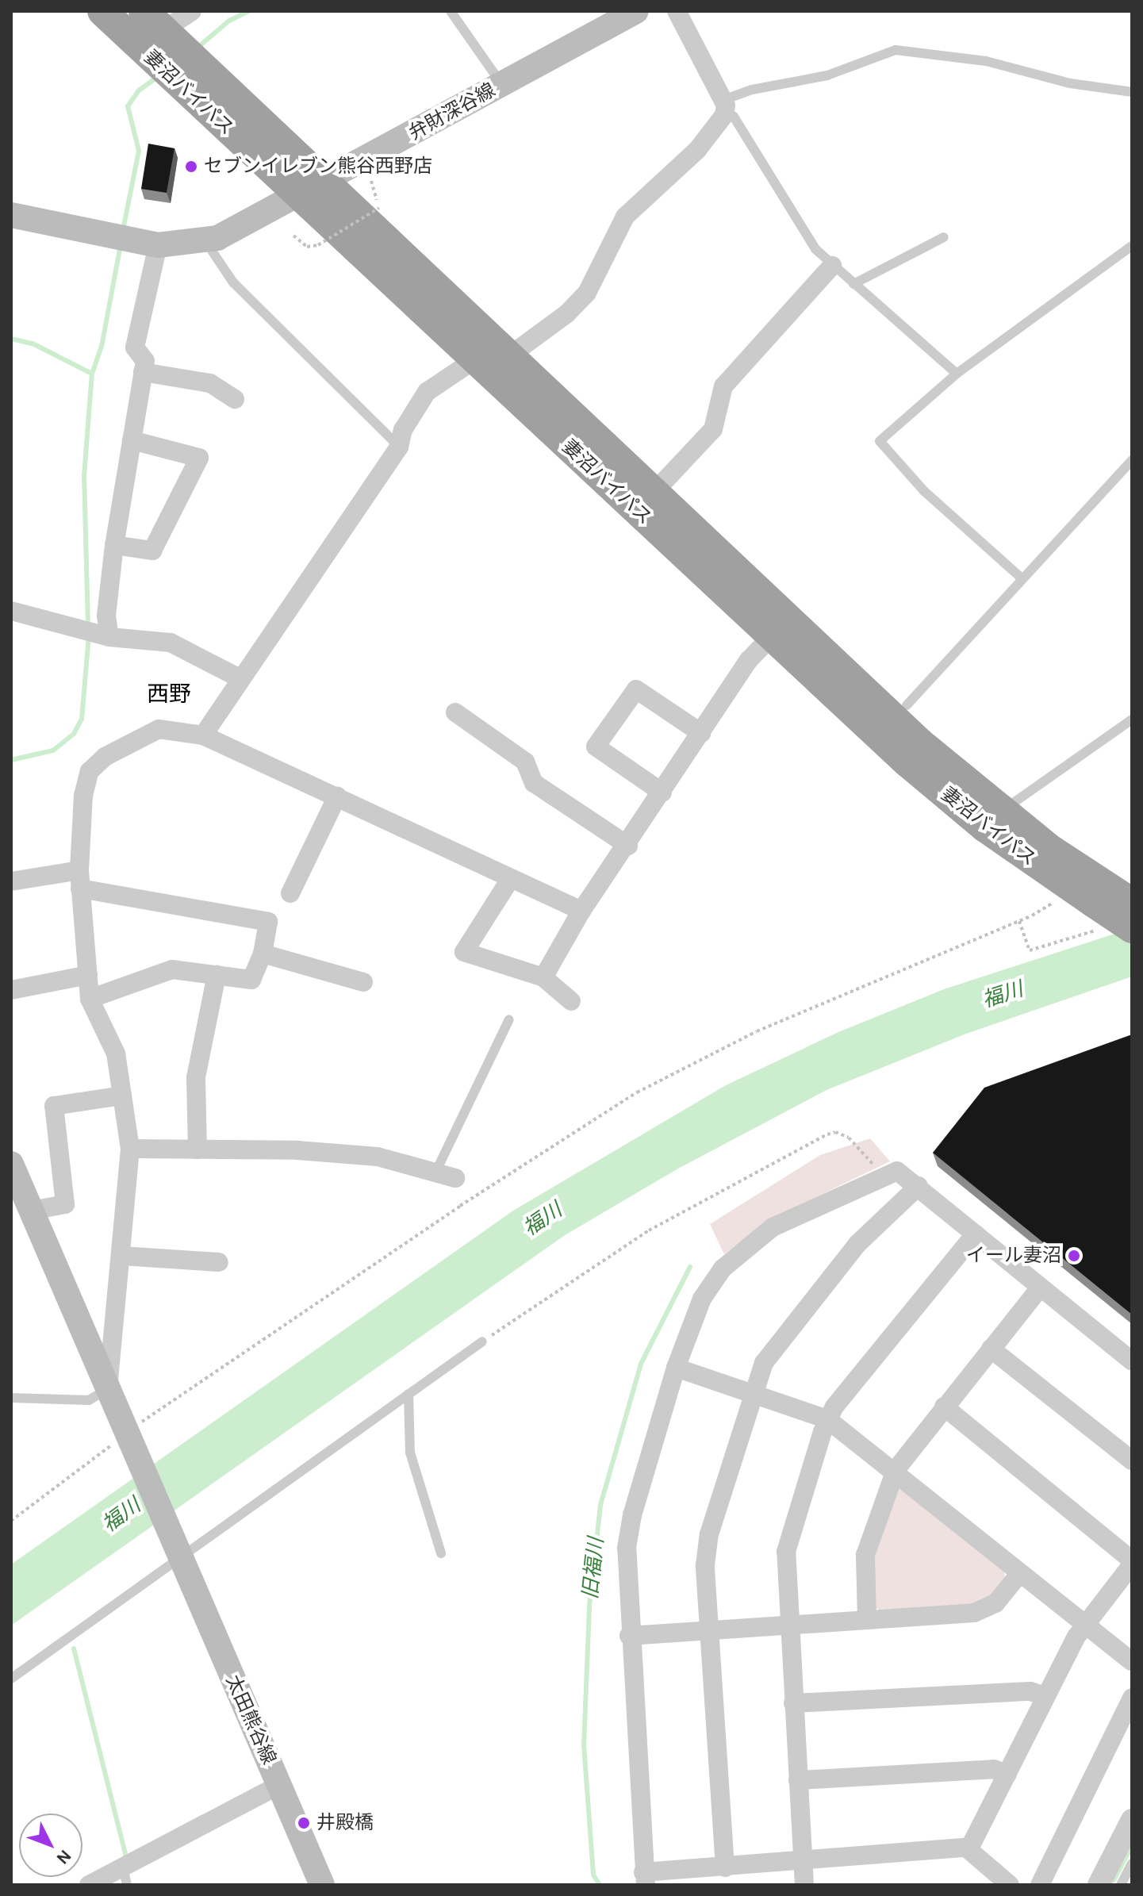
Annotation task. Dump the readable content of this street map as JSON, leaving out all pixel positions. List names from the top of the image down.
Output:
{
  "streets": {
    "highway": ["妻沼バイパス"],
    "main road": ["弁財深谷線", "太田熊谷線"]
  },
  "crossings": [
    ["妻沼バイパス", "弁財深谷線"]
  ],
  "districts": ["西野"],
  "water": ["福川", "旧福川"],
  "places": ["セブンイレブン熊谷西野店", "イール妻沼", "井殿橋"],
  "north": "bottom right"
}
